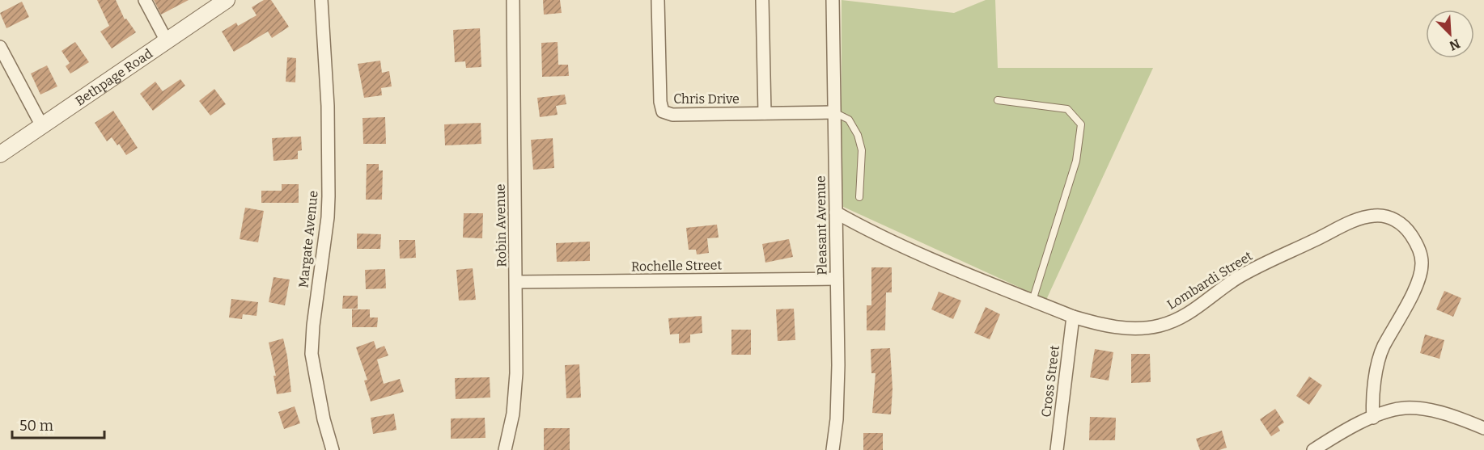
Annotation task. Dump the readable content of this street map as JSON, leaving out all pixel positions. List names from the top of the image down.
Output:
{
  "streets": {
    "street": [
      "Bethpage Road",
      "Chris Drive",
      "Robin Avenue",
      "Pleasant Avenue",
      "Margate Avenue",
      "Rochelle Street",
      "Lombardi Street",
      "Cross Street"
    ]
  },
  "crossings": [
    ["Chris Drive", "Pleasant Avenue"],
    ["Robin Avenue", "Rochelle Street"],
    ["Pleasant Avenue", "Rochelle Street"],
    ["Pleasant Avenue", "Lombardi Street"],
    ["Lombardi Street", "Cross Street"]
  ],
  "scale_bar": "50 m",
  "north": "bottom right"
}
